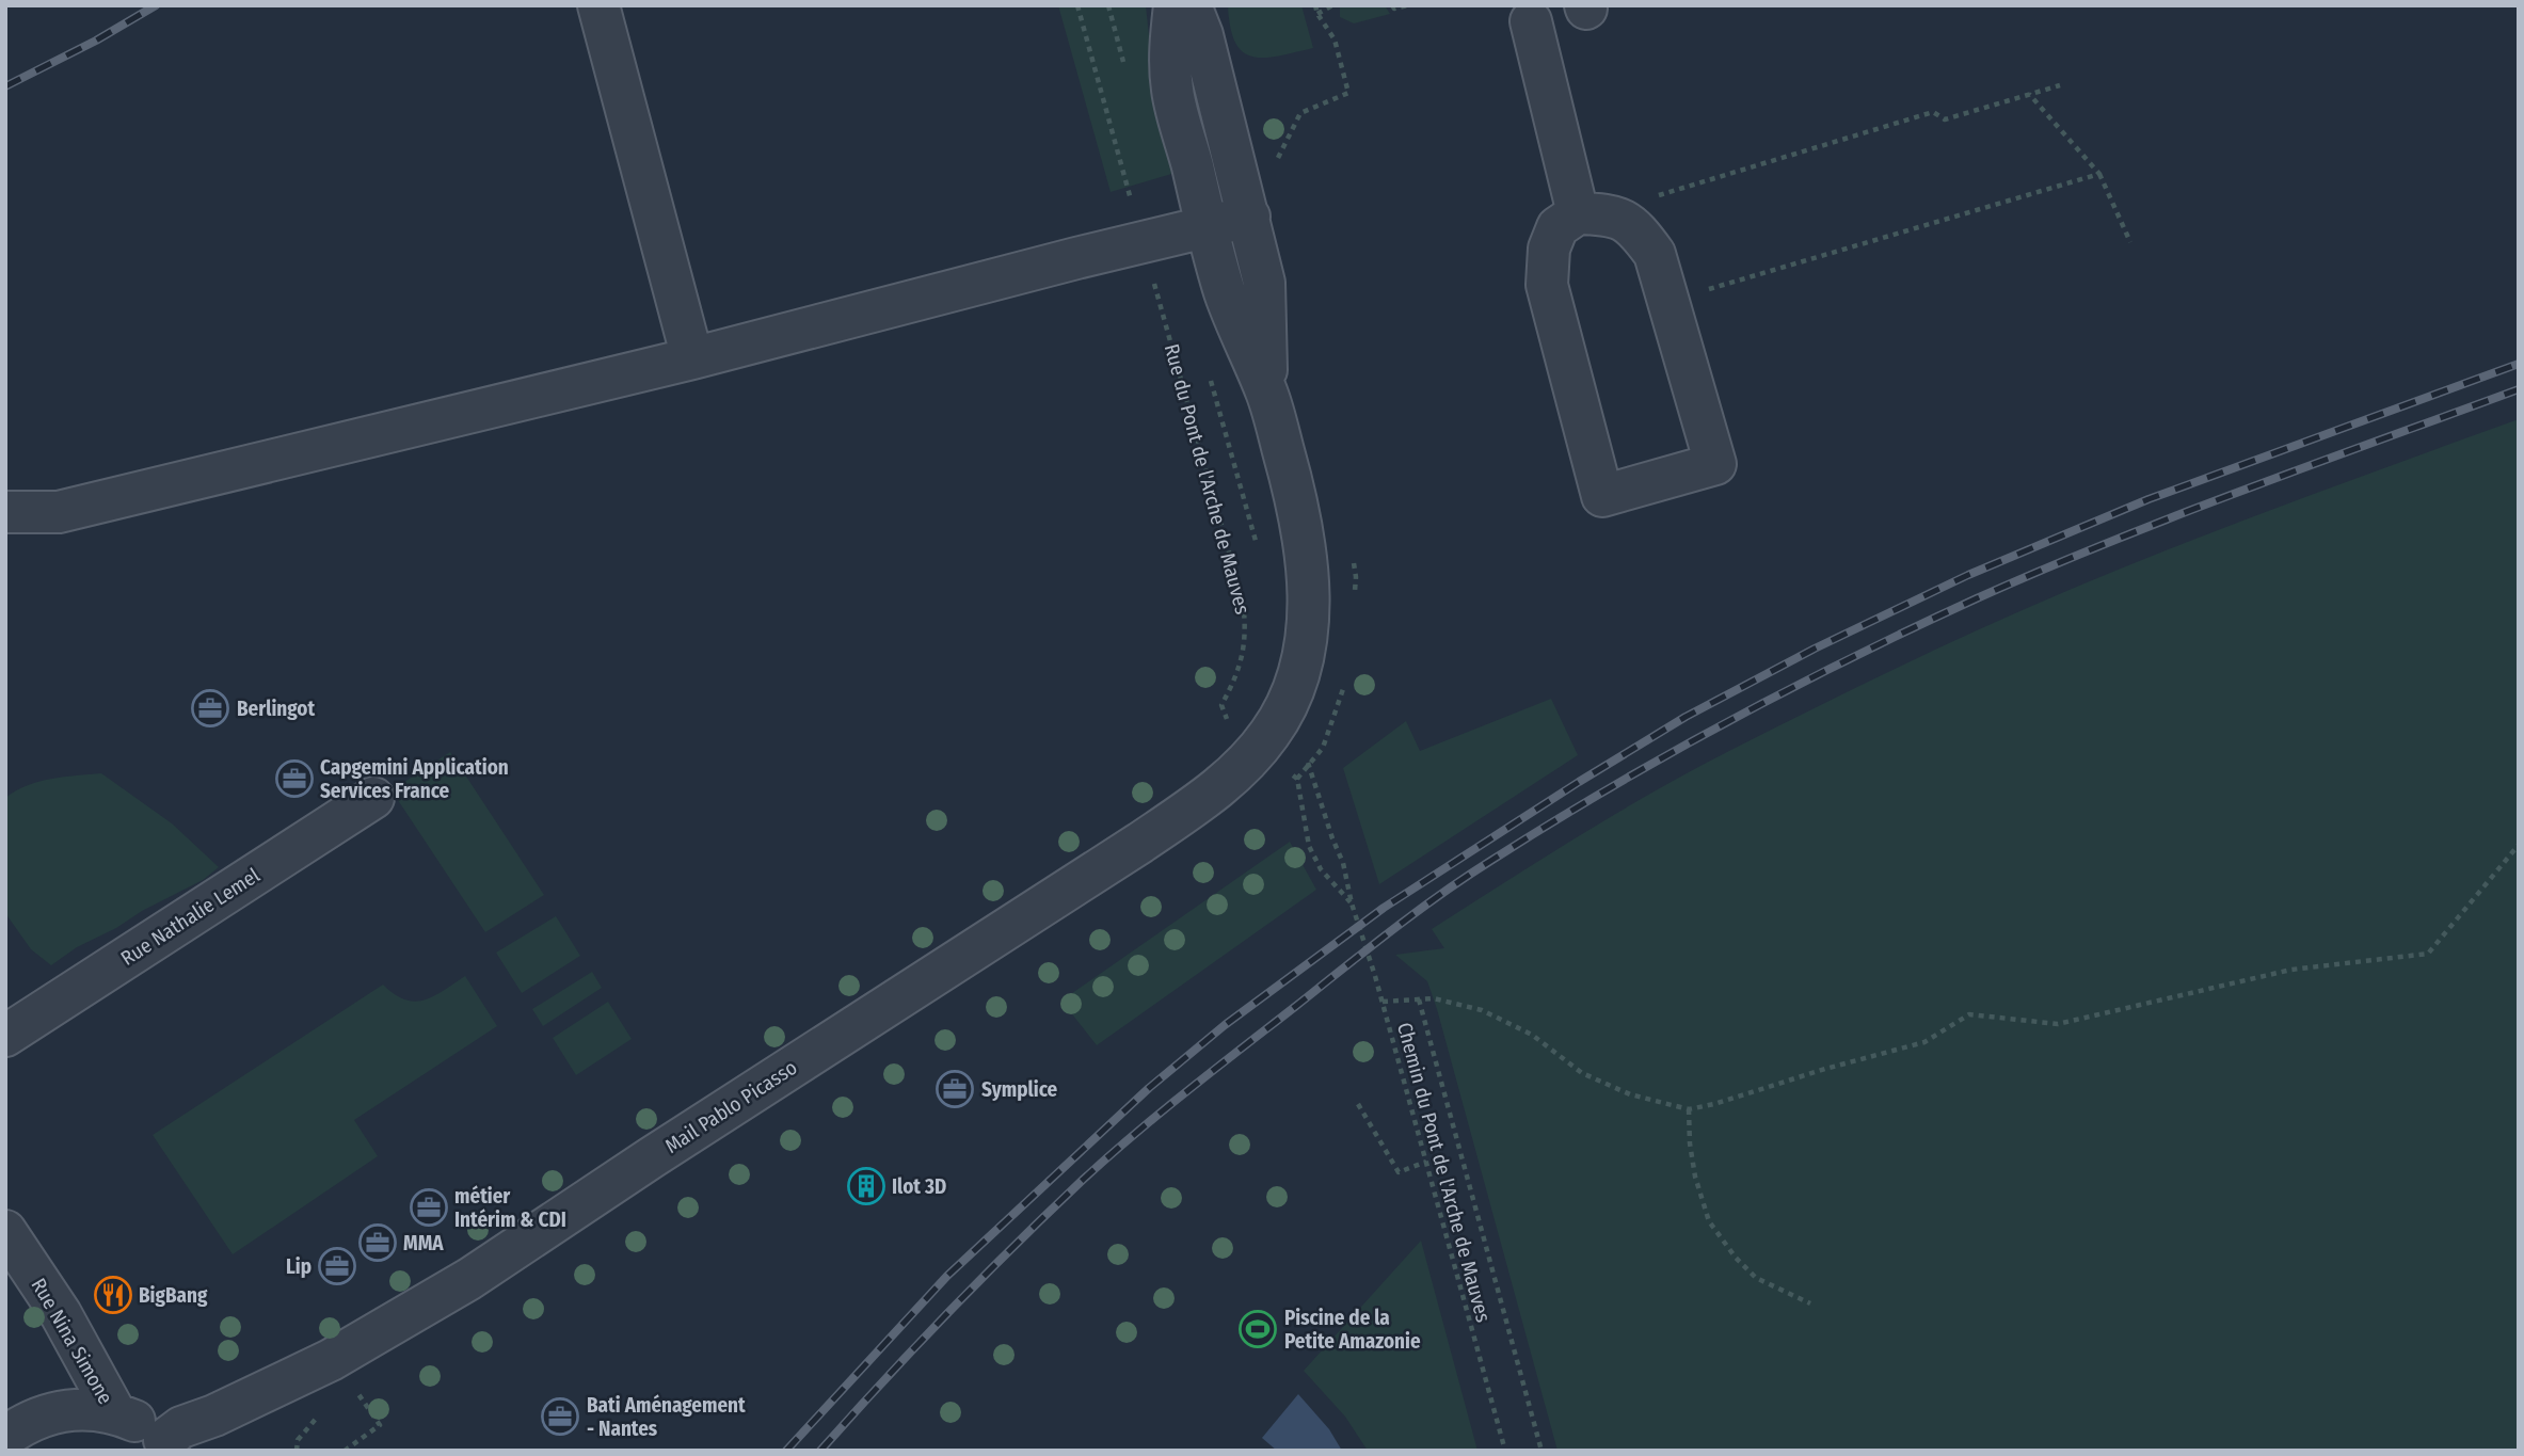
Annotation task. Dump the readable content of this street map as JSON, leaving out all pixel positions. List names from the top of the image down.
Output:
{
  "streets": {
    "street": ["Rue Nathalie Lemel", "Mail Pablo Picasso", "Rue Nina Simone"],
    "path": ["Rue du Pont de l'Arche de Mauves", "Chemin du Pont de l'Arche de Mauves"]
  },
  "crossings": [
    ["Rue du Pont de l'Arche de Mauves", "Mail Pablo Picasso"]
  ],
  "places": {
    "office": [
      "Berlingot",
      "Capgemini Application Services France",
      "Symplice",
      "métier Intérim & CDI",
      "MMA",
      "Lip",
      "Bati Aménagement - Nantes"
    ],
    "building": ["Ilot 3D"],
    "restaurant": ["BigBang"],
    "sports": ["Piscine de la Petite Amazonie"]
  }
}
